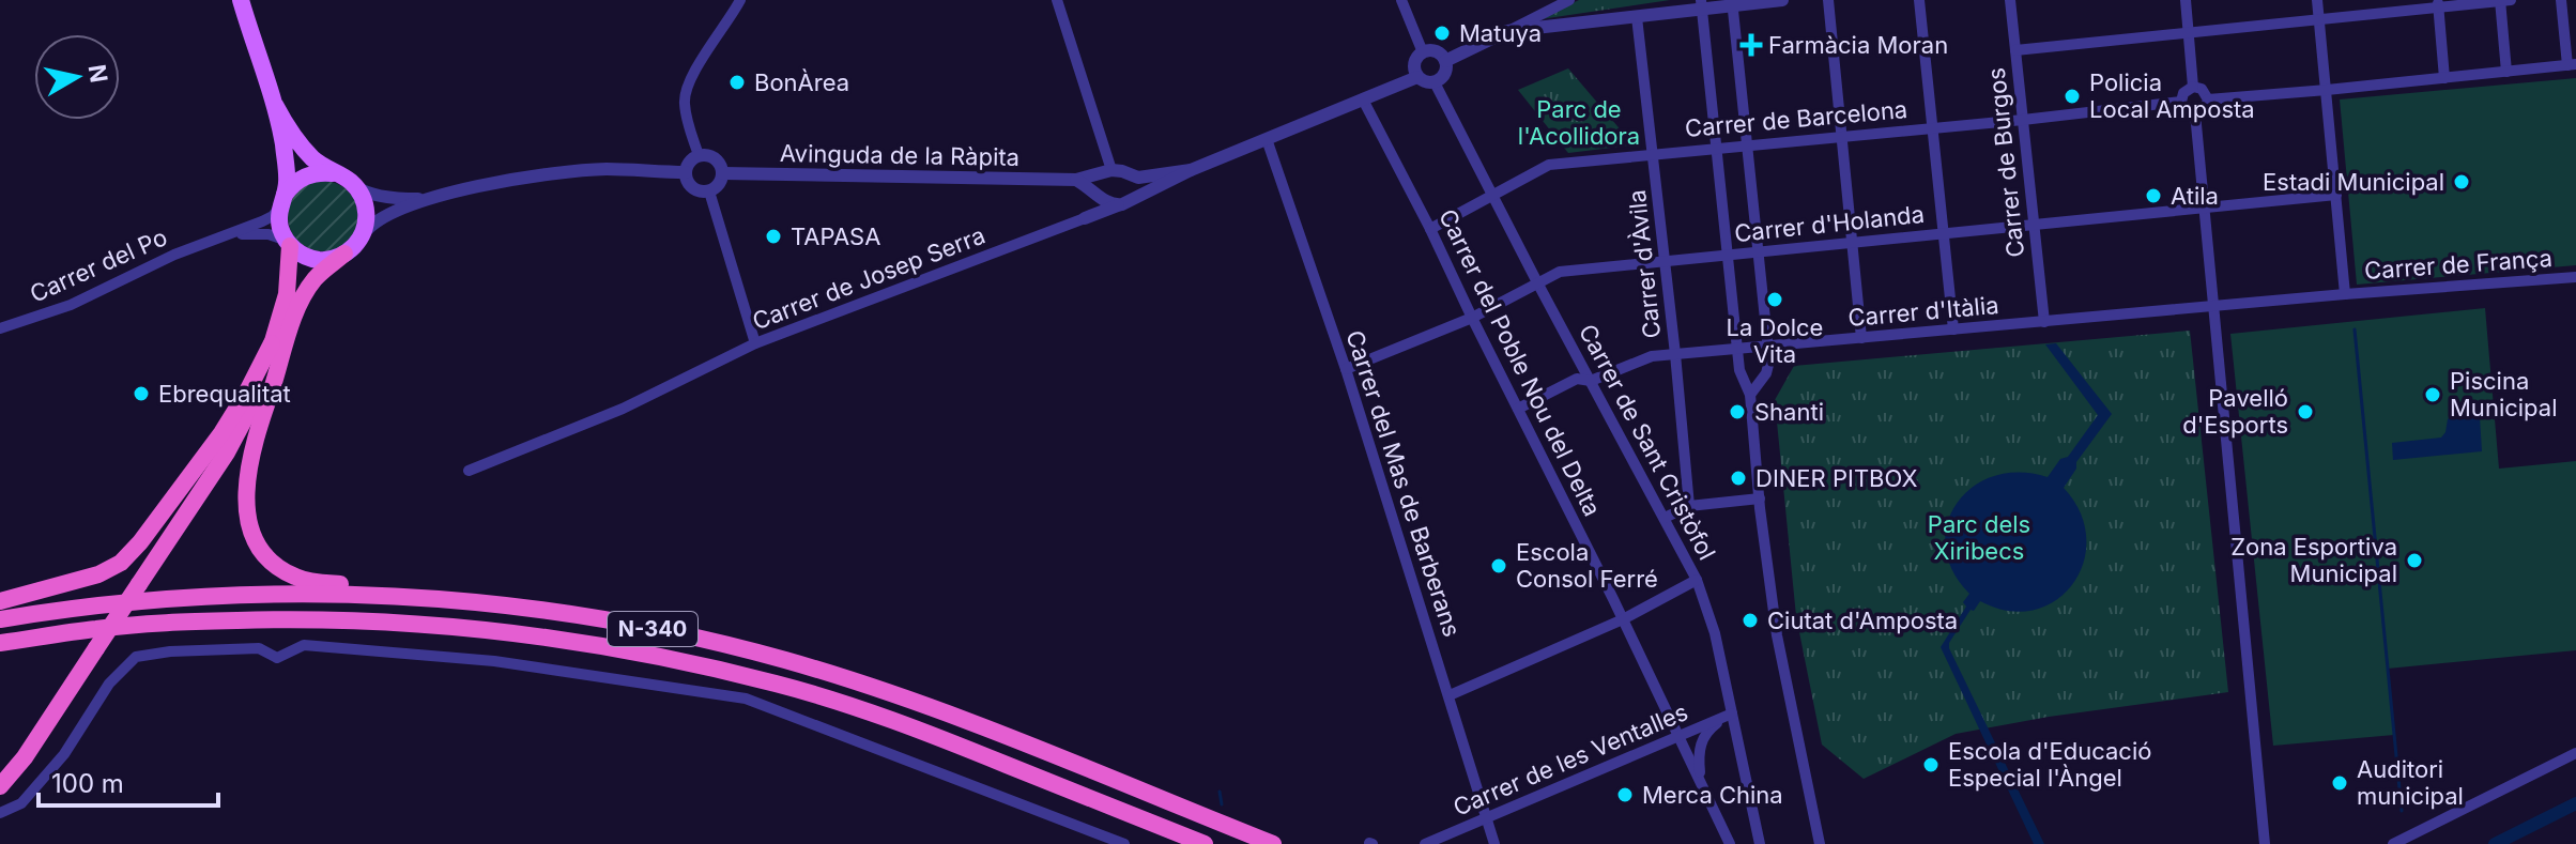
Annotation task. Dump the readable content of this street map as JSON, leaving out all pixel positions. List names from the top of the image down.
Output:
{
  "streets": {
    "highway": ["N-340"],
    "street": [
      "Carrer de Barcelona",
      "Avinguda de la Ràpita",
      "Carrer de Burgos",
      "Carrer d'Holanda",
      "Carrer d'Àvila",
      "Carrer de França",
      "Carrer del Po",
      "Carrer de Josep Serra",
      "Carrer d'Itàlia",
      "Carrer del Poble Nou del Delta",
      "Carrer de Sant Cristòfol",
      "Carrer del Mas de Barberans",
      "Carrer de les Ventalles"
    ]
  },
  "crossings": [
    ["Carrer de Barcelona", "Carrer de Burgos"],
    ["Carrer de Barcelona", "Carrer d'Àvila"],
    ["Carrer de Barcelona", "Carrer del Poble Nou del Delta"],
    ["Carrer de Barcelona", "Carrer de Sant Cristòfol"],
    ["Carrer de Burgos", "Carrer d'Holanda"],
    ["Carrer de Burgos", "Carrer d'Itàlia"],
    ["Carrer d'Holanda", "Carrer d'Àvila"],
    ["Carrer d'Holanda", "Carrer del Poble Nou del Delta"],
    ["Carrer d'Holanda", "Carrer de Sant Cristòfol"],
    ["Carrer d'Holanda", "Carrer del Mas de Barberans"],
    ["Carrer d'Àvila", "Carrer d'Itàlia"],
    ["Carrer de França", "Carrer d'Itàlia"],
    ["Carrer d'Itàlia", "Carrer del Poble Nou del Delta"],
    ["Carrer d'Itàlia", "Carrer de Sant Cristòfol"],
    ["Carrer del Poble Nou del Delta", "Carrer de Sant Cristòfol"],
    ["Carrer del Poble Nou del Delta", "Carrer de les Ventalles"],
    ["Carrer de Sant Cristòfol", "Carrer de les Ventalles"],
    ["Carrer del Mas de Barberans", "Carrer de les Ventalles"]
  ],
  "parks": ["Parc de l'Acollidora", "Parc dels Xiribecs"],
  "places": {
    "other": [
      "Matuya",
      "BonÀrea",
      "Policia Local Amposta",
      "Estadi Municipal",
      "Atila",
      "TAPASA",
      "La Dolce Vita",
      "Ebrequalitat",
      "Piscina Municipal",
      "Shanti",
      "Pavelló d'Esports",
      "DINER PITBOX",
      "Zona Esportiva Municipal",
      "Escola Consol Ferré",
      "Ciutat d'Amposta",
      "Escola d'Educació Especial l'Àngel",
      "Auditori municipal",
      "Merca China"
    ],
    "health": ["Farmàcia Moran"]
  },
  "scale_bar": "100 m",
  "north": "right"
}
